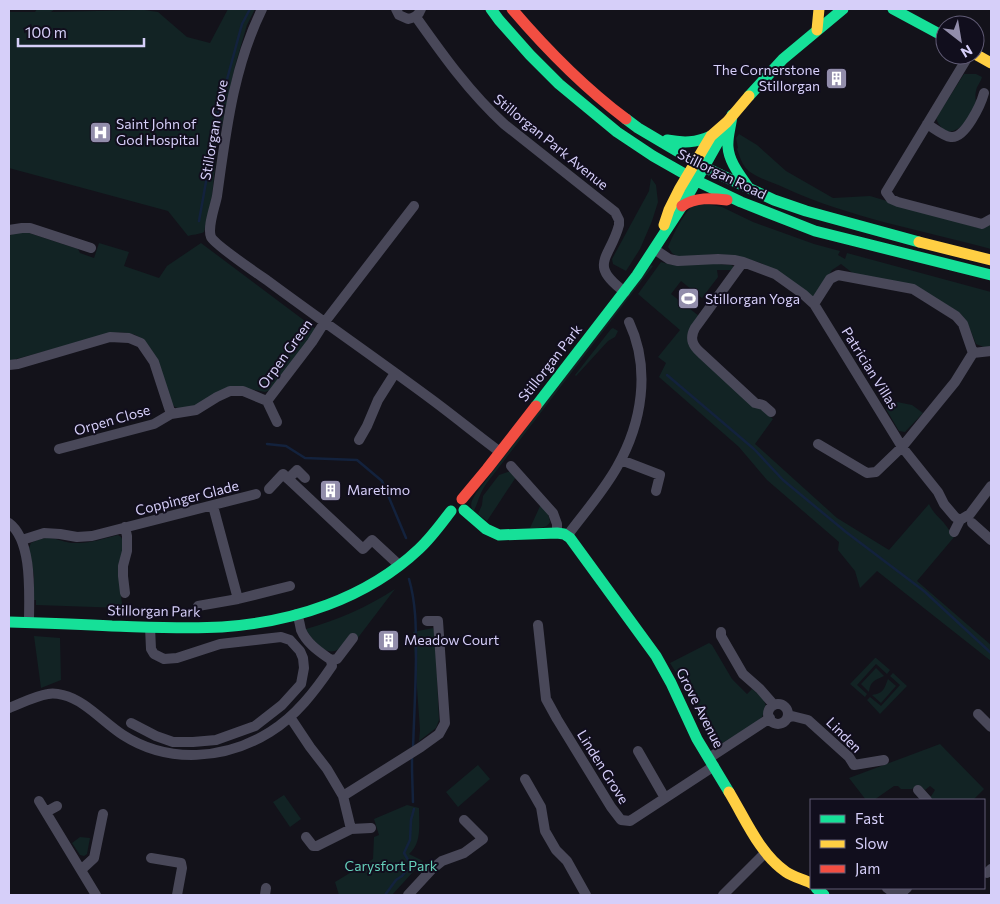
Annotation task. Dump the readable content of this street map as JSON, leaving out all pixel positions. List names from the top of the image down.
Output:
{
  "streets": {
    "main road": ["Stillorgan Road", "Stillorgan Park", "Grove Avenue"],
    "street": [
      "Stillorgan Grove",
      "Stillorgan Park Avenue",
      "Orpen Green",
      "Patrician Villas",
      "Orpen Close",
      "Coppinger Glade",
      "Linden",
      "Linden Grove"
    ]
  },
  "crossings": [
    ["Stillorgan Grove", "Orpen Green"],
    ["Stillorgan Grove", "Stillorgan Park"],
    ["Stillorgan Park Avenue", "Stillorgan Park"],
    ["Stillorgan Road", "Stillorgan Park"],
    ["Orpen Green", "Orpen Close"],
    ["Stillorgan Park", "Patrician Villas"],
    ["Grove Avenue", "Linden Grove"]
  ],
  "parks": ["Carysfort Park"],
  "places": {
    "building": ["The Cornerstone Stillorgan", "Maretimo", "Meadow Court"],
    "hospital": ["Saint John of God Hospital"],
    "sports": ["Stillorgan Yoga"]
  },
  "legend": ["Fast", "Slow", "Jam"],
  "scale_bar": "100 m",
  "north": "bottom right"
}
